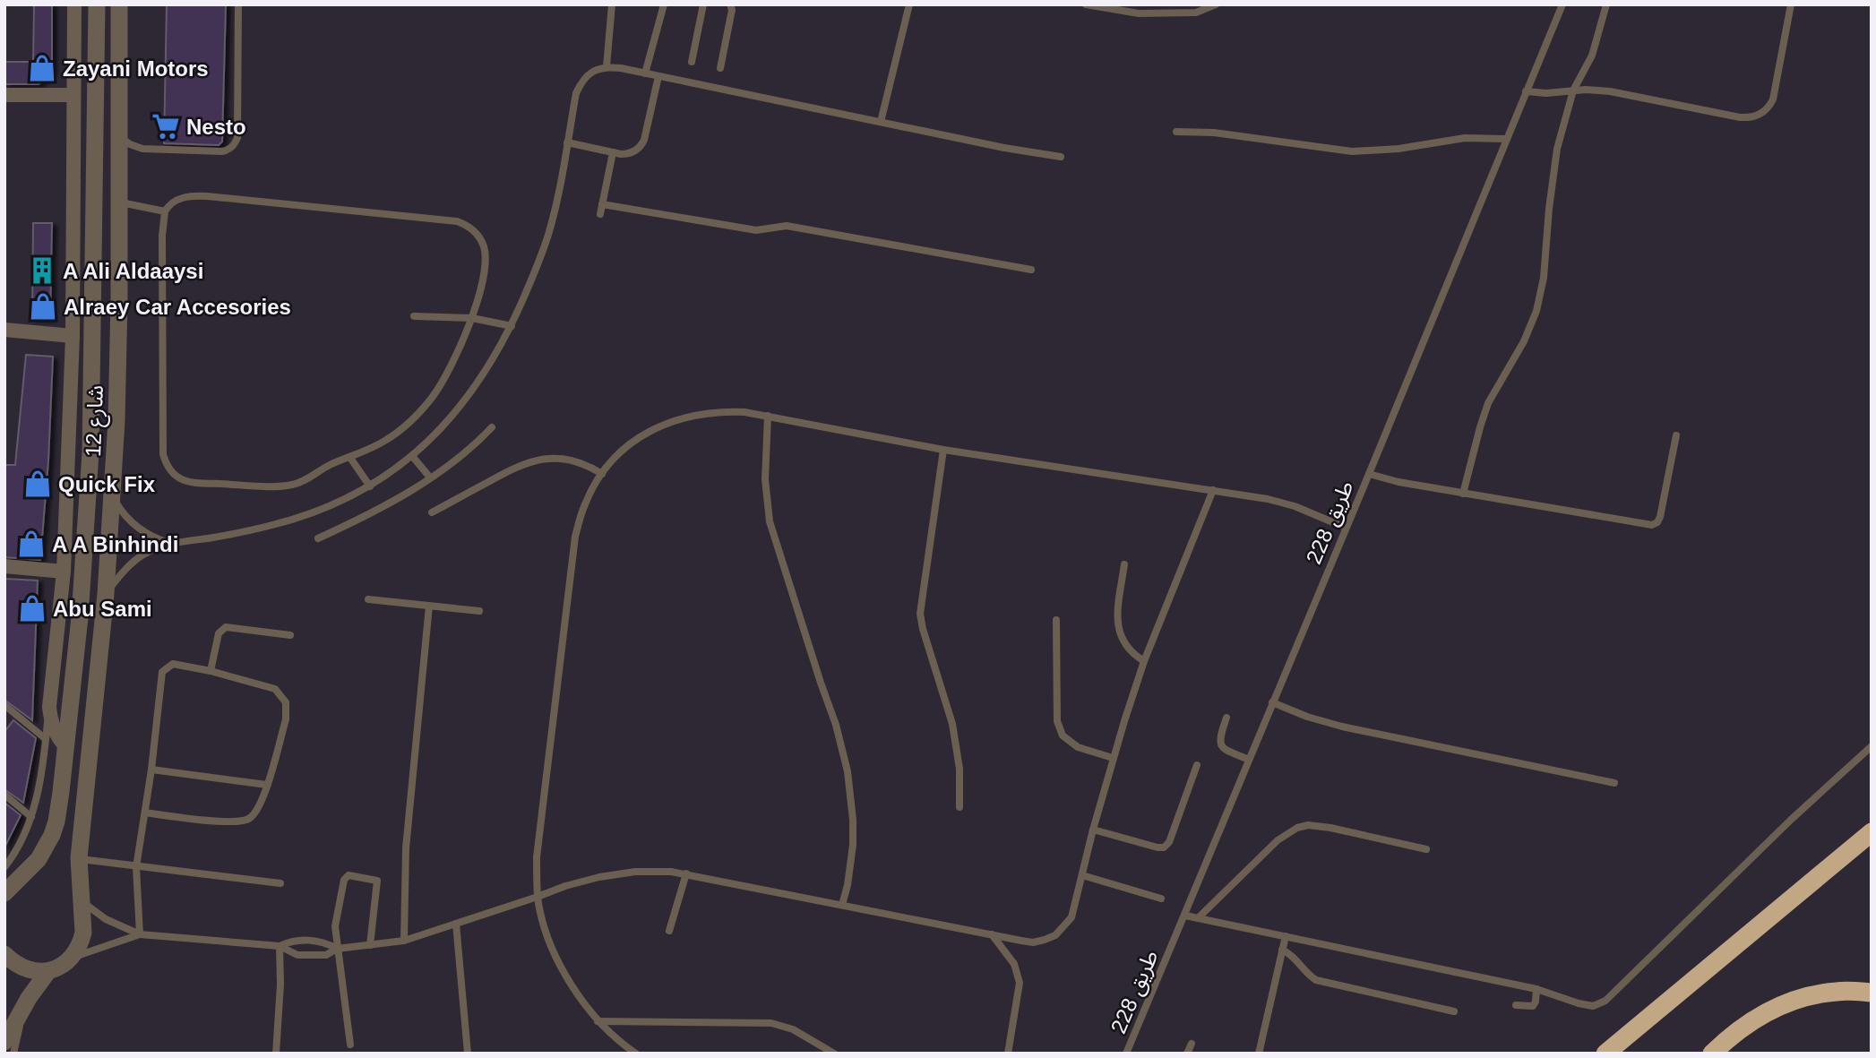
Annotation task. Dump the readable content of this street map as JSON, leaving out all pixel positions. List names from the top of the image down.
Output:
{
  "streets": {
    "street": ["شارع 12"],
    "lane": ["طريق 228"]
  },
  "places": {
    "shop": [
      "Zayani Motors",
      "Alraey Car Accesories",
      "Quick Fix",
      "A A Binhindi",
      "Abu Sami"
    ],
    "supermarket": ["Nesto"],
    "building": ["A Ali Aldaaysi"]
  }
}
